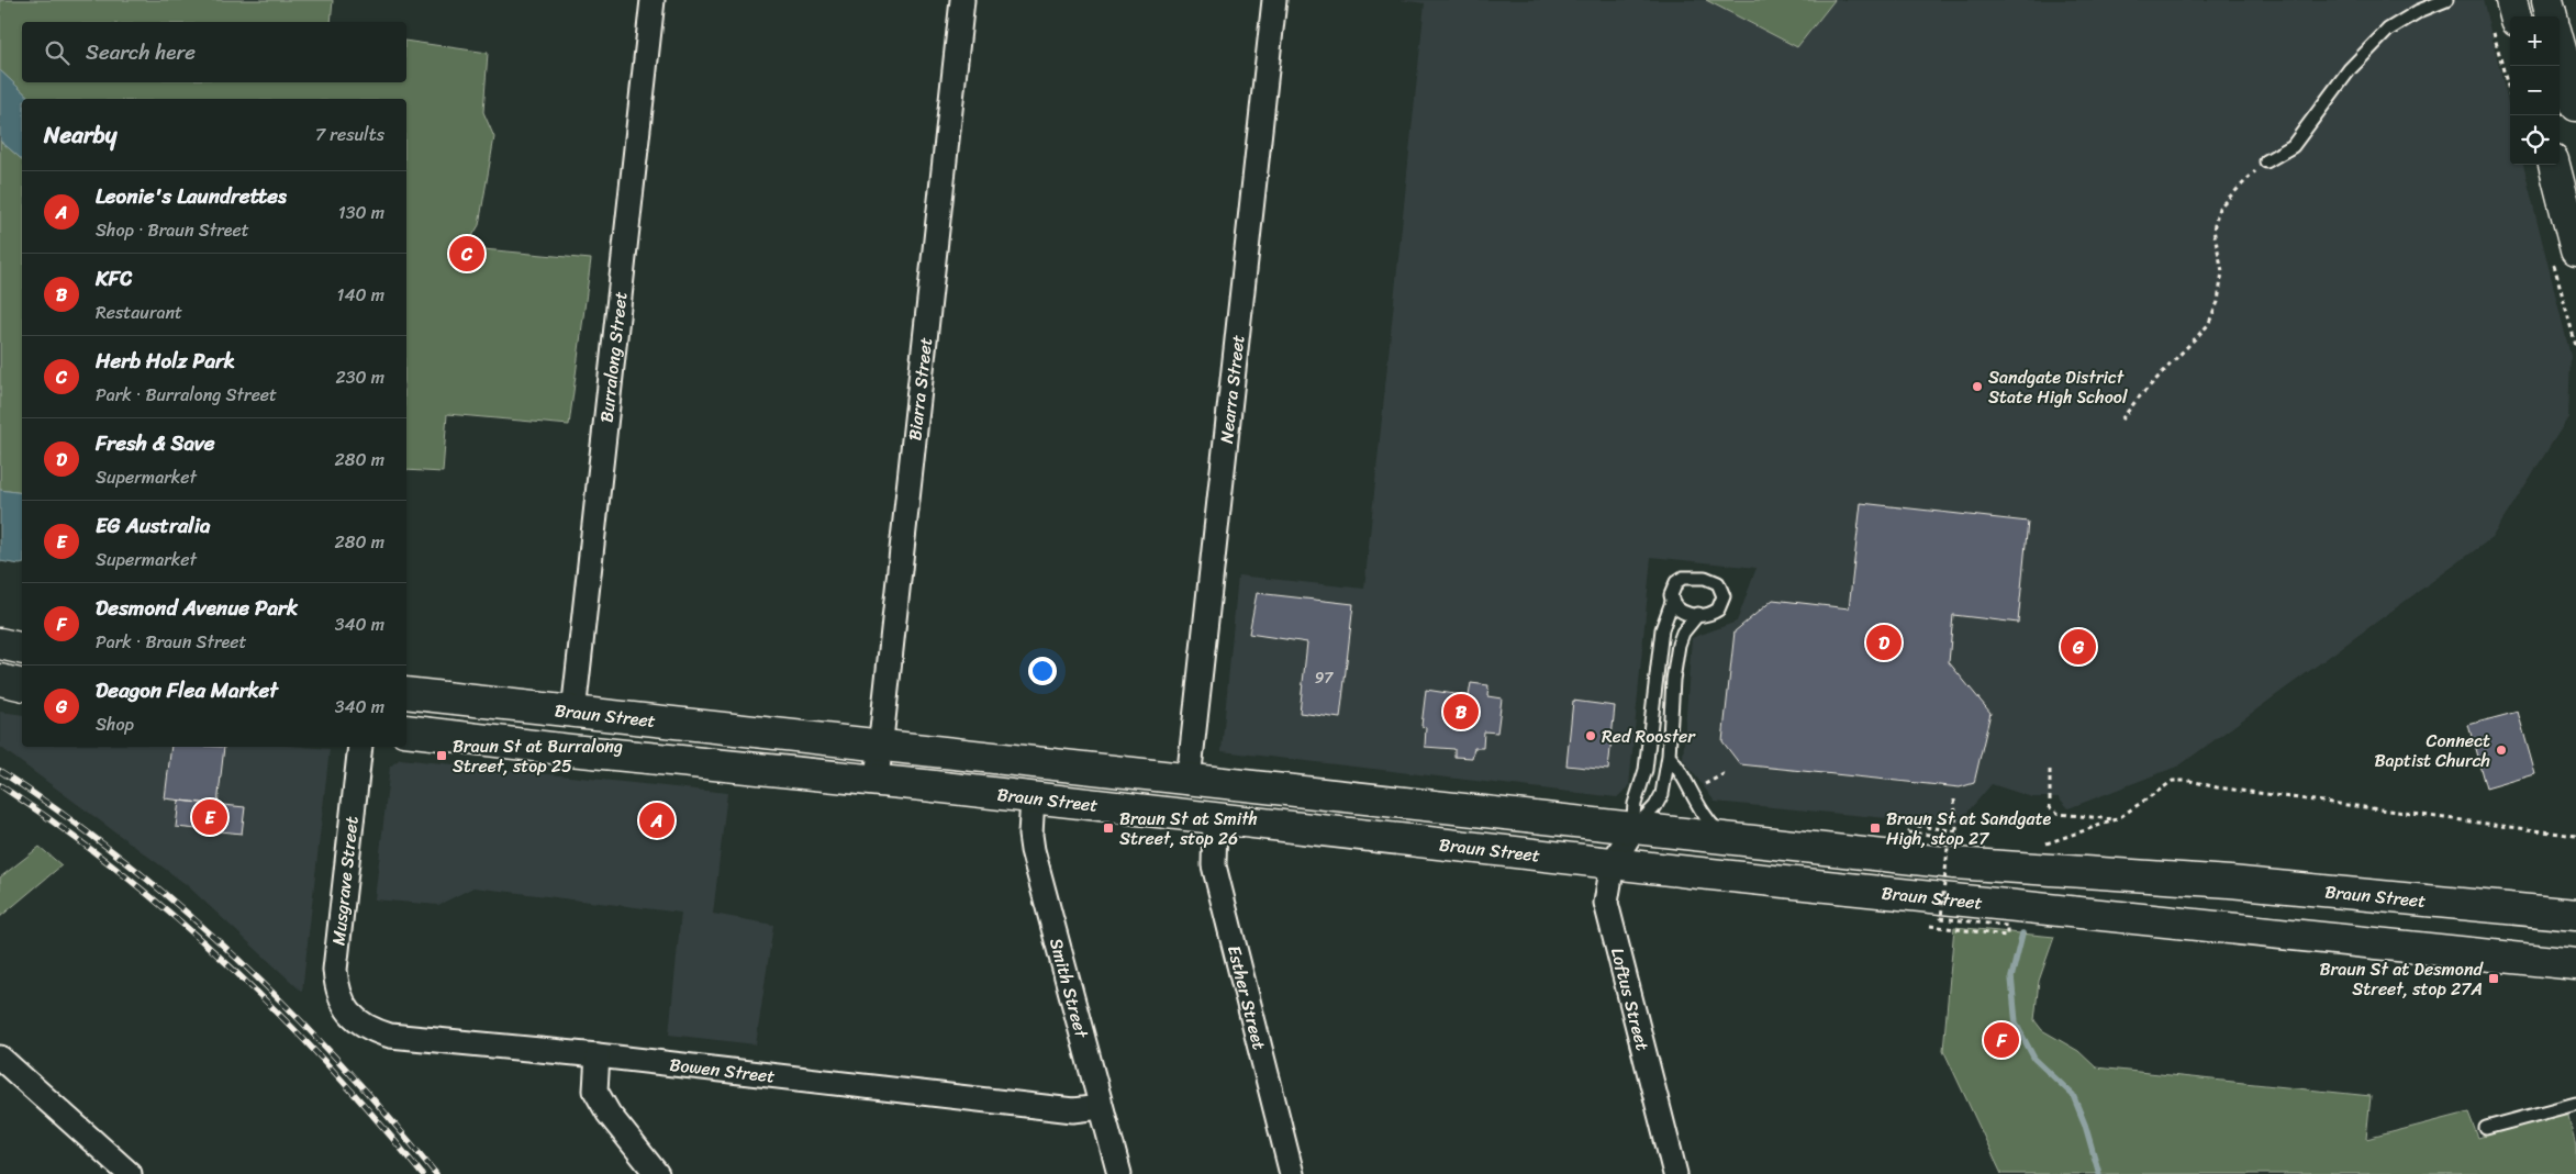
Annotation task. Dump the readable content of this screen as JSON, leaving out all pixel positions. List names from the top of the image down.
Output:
{
  "streets": {
    "main road": ["Braun Street"],
    "street": [
      "Burralong Street",
      "Biarra Street",
      "Nearra Street",
      "Musgrave Street",
      "Smith Street",
      "Esther Street",
      "Loftus Street",
      "Bowen Street"
    ]
  },
  "crossings": [
    ["Burralong Street", "Braun Street"],
    ["Biarra Street", "Braun Street"],
    ["Nearra Street", "Braun Street"],
    ["Braun Street", "Smith Street"],
    ["Braun Street", "Esther Street"],
    ["Braun Street", "Loftus Street"],
    ["Musgrave Street", "Bowen Street"],
    ["Smith Street", "Bowen Street"]
  ],
  "places": {
    "other": ["Sandgate District State High School", "Red Rooster", "Connect Baptist Church"],
    "transit": [
      "Braun St at Burralong Street, stop 25",
      "Braun St at Smith Street, stop 26",
      "Braun St at Sandgate High, stop 27",
      "Braun St at Desmond Street, stop 27A"
    ]
  },
  "house_numbers": ["97"],
  "page": {
    "map_buttons": ["+", "−"],
    "search": "Search here",
    "heading": ["Nearby", "7 results"],
    "list": [
      {
        "mark": "A",
        "name": "Leonie's Laundrettes",
        "note": "Shop · Braun Street",
        "value": "130 m"
      },
      {
        "mark": "B",
        "name": "KFC",
        "note": "Restaurant",
        "value": "140 m"
      },
      {
        "mark": "C",
        "name": "Herb Holz Park",
        "note": "Park · Burralong Street",
        "value": "230 m"
      },
      {
        "mark": "D",
        "name": "Fresh & Save",
        "note": "Supermarket",
        "value": "280 m"
      },
      {
        "mark": "E",
        "name": "EG Australia",
        "note": "Supermarket",
        "value": "280 m"
      },
      {
        "mark": "F",
        "name": "Desmond Avenue Park",
        "note": "Park · Braun Street",
        "value": "340 m"
      },
      {
        "mark": "G",
        "name": "Deagon Flea Market",
        "note": "Shop",
        "value": "340 m"
      }
    ],
    "pins": [
      "C",
      "D",
      "G",
      "B",
      "E",
      "A",
      "F"
    ]
  }
}
